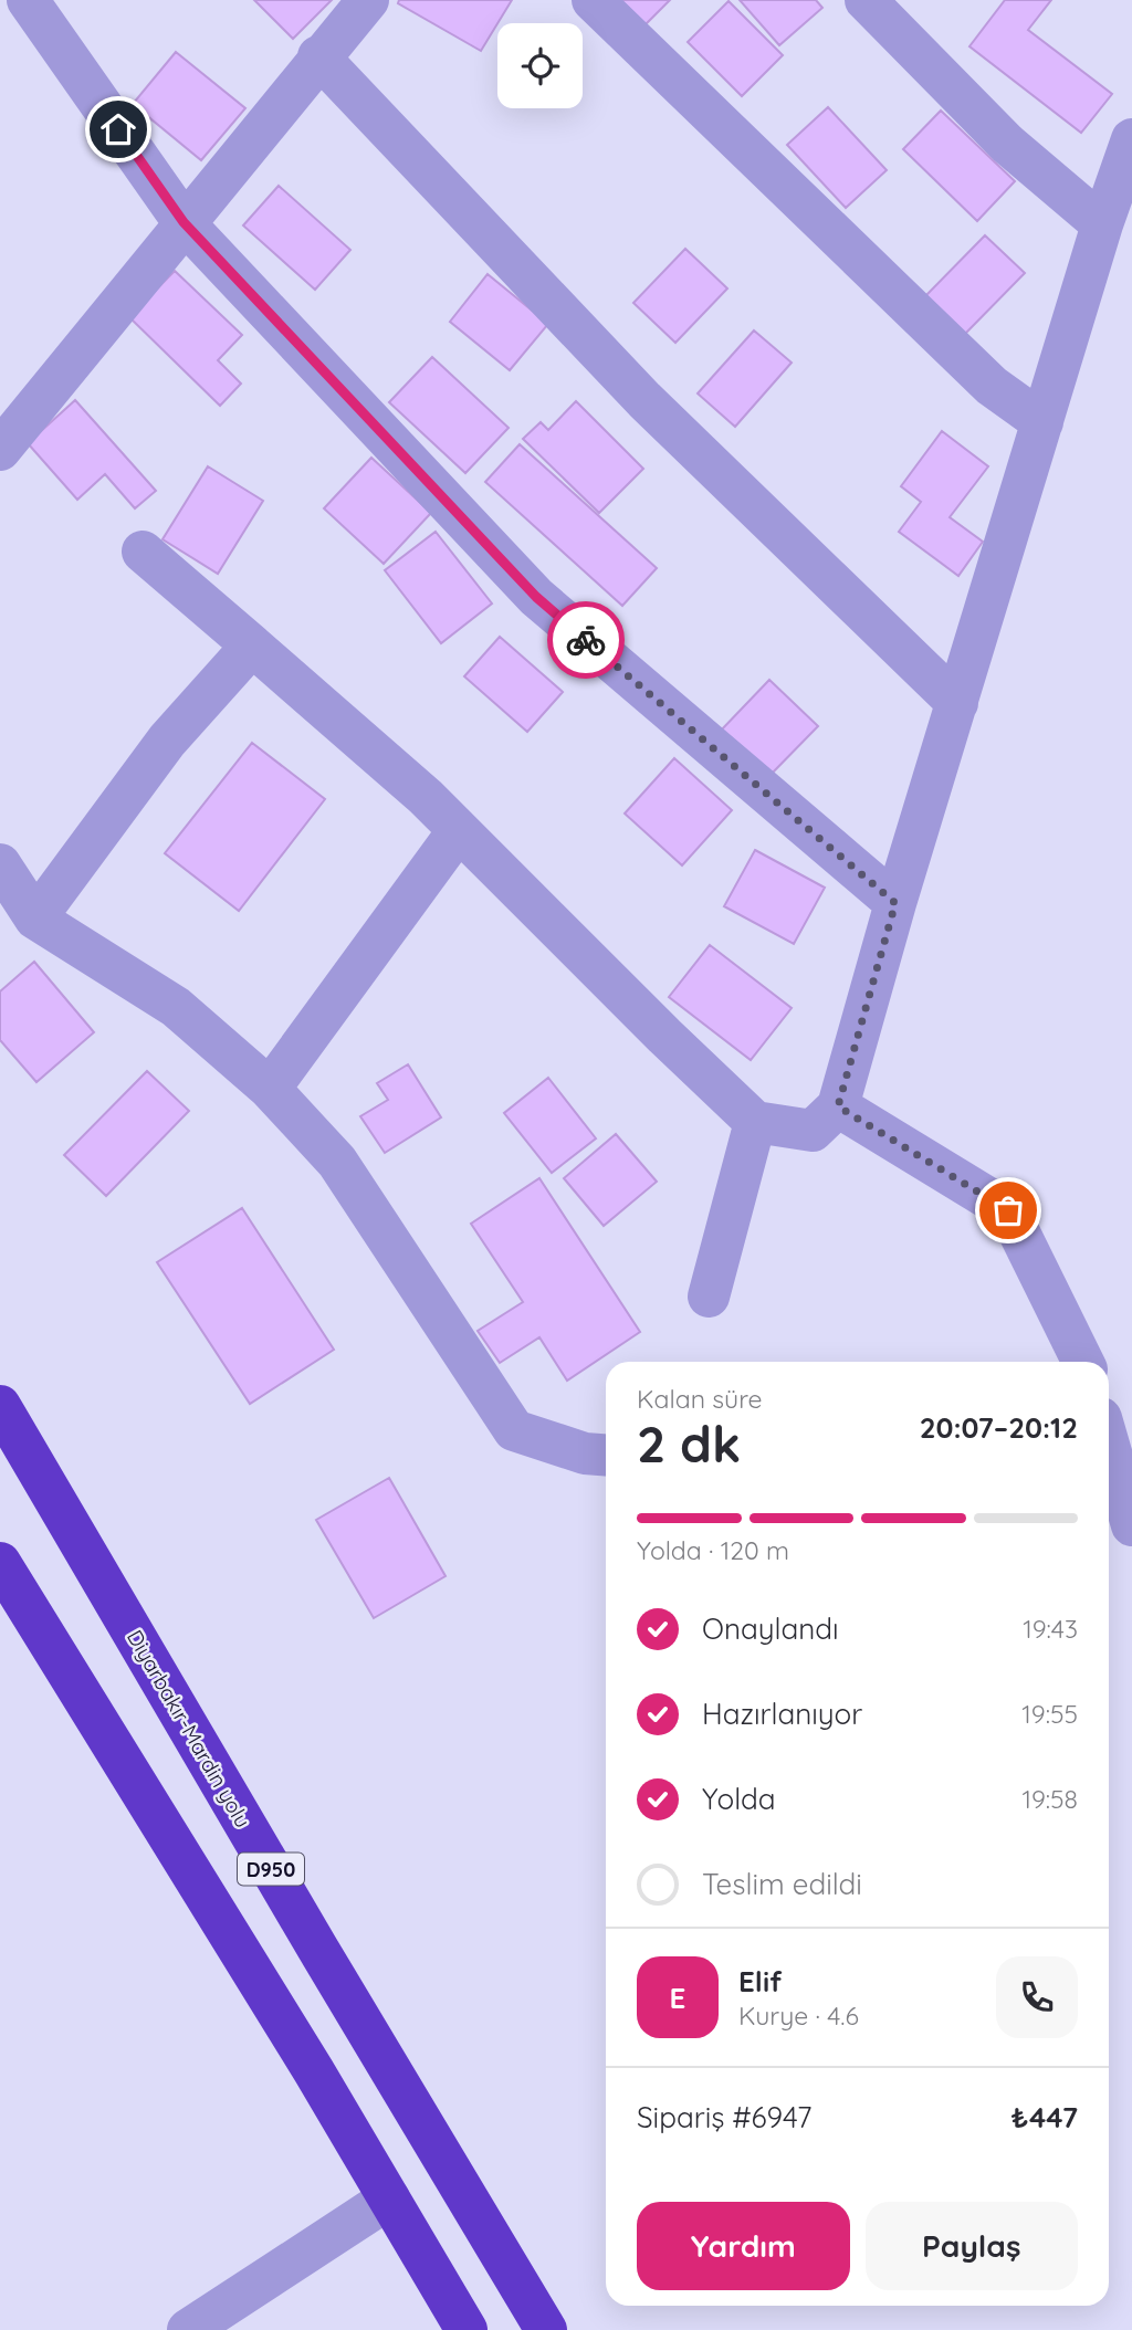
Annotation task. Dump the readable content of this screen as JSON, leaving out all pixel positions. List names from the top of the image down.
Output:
{
  "streets": {
    "highway": ["Diyarbakır-Mardin yolu", "D950"]
  },
  "page": {
    "heading": ["2 dk", "Kalan süre", "20:07–20:12"],
    "panel": [
      "Elif",
      "Kurye · 4.6",
      "Sipariş #6947",
      "₺447"
    ],
    "bar": "Yolda · 120 m",
    "list": [
      ["Onaylandı", "19:43"],
      ["Hazırlanıyor", "19:55"],
      ["Yolda", "19:58"],
      "Teslim edildi"
    ],
    "round": "E",
    "buttons": ["Yardım", "Paylaş"]
  }
}
